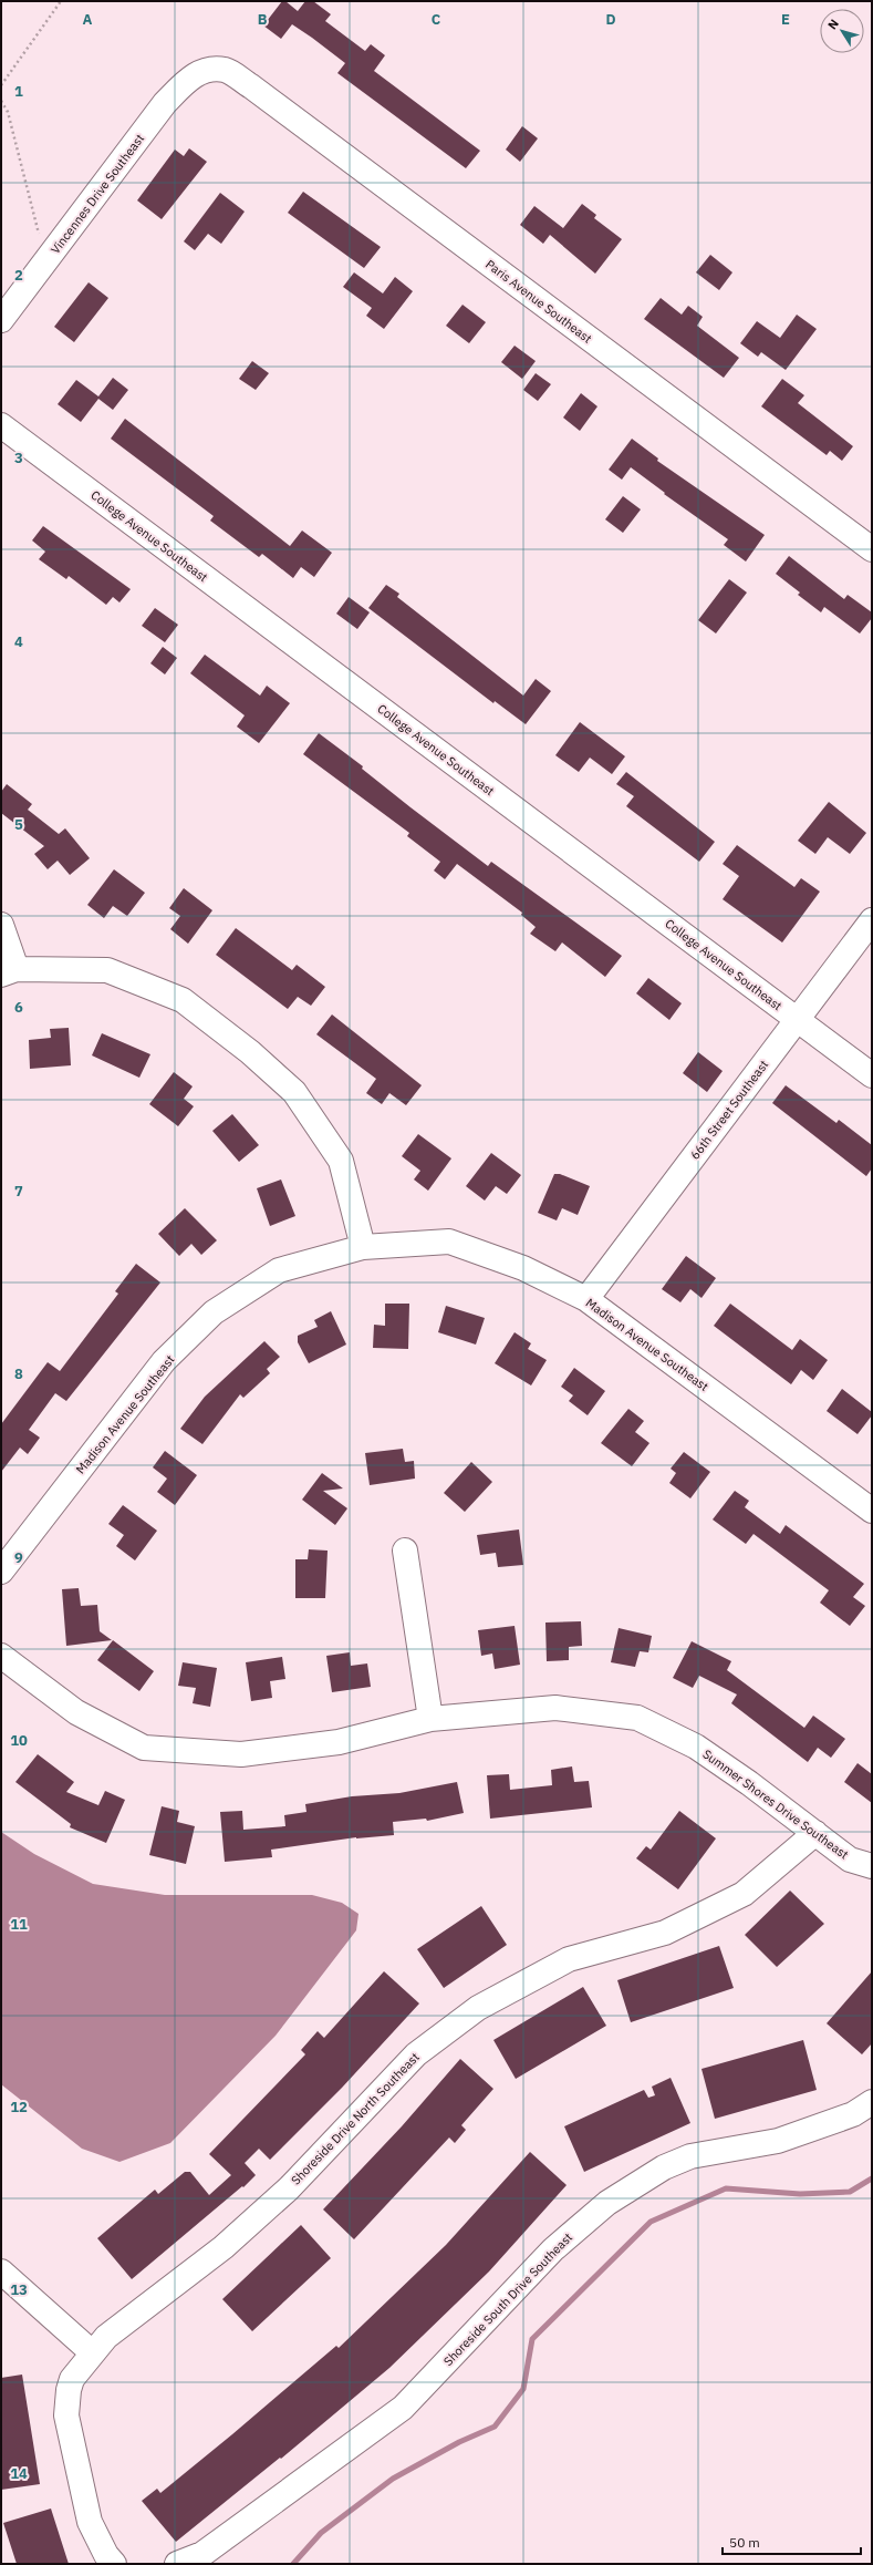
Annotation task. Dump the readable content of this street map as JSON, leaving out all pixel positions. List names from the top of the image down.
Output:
{
  "streets": {
    "street": [
      "Vincennes Drive Southeast",
      "Paris Avenue Southeast",
      "College Avenue Southeast",
      "66th Street Southeast",
      "Madison Avenue Southeast",
      "Summer Shores Drive Southeast",
      "Shoreside Drive North Southeast",
      "Shoreside South Drive Southeast"
    ]
  },
  "crossings": [
    ["Vincennes Drive Southeast", "Paris Avenue Southeast"],
    ["College Avenue Southeast", "66th Street Southeast"],
    ["66th Street Southeast", "Madison Avenue Southeast"],
    ["Summer Shores Drive Southeast", "Shoreside Drive North Southeast"]
  ],
  "scale_bar": "50 m",
  "north": "top left",
  "grid": {
    "columns": [
      "A",
      "B",
      "C",
      "D",
      "E"
    ],
    "rows": [
      "1",
      "2",
      "3",
      "4",
      "5",
      "6",
      "7",
      "8",
      "9",
      "10",
      "11",
      "12",
      "13",
      "14"
    ]
  }
}
